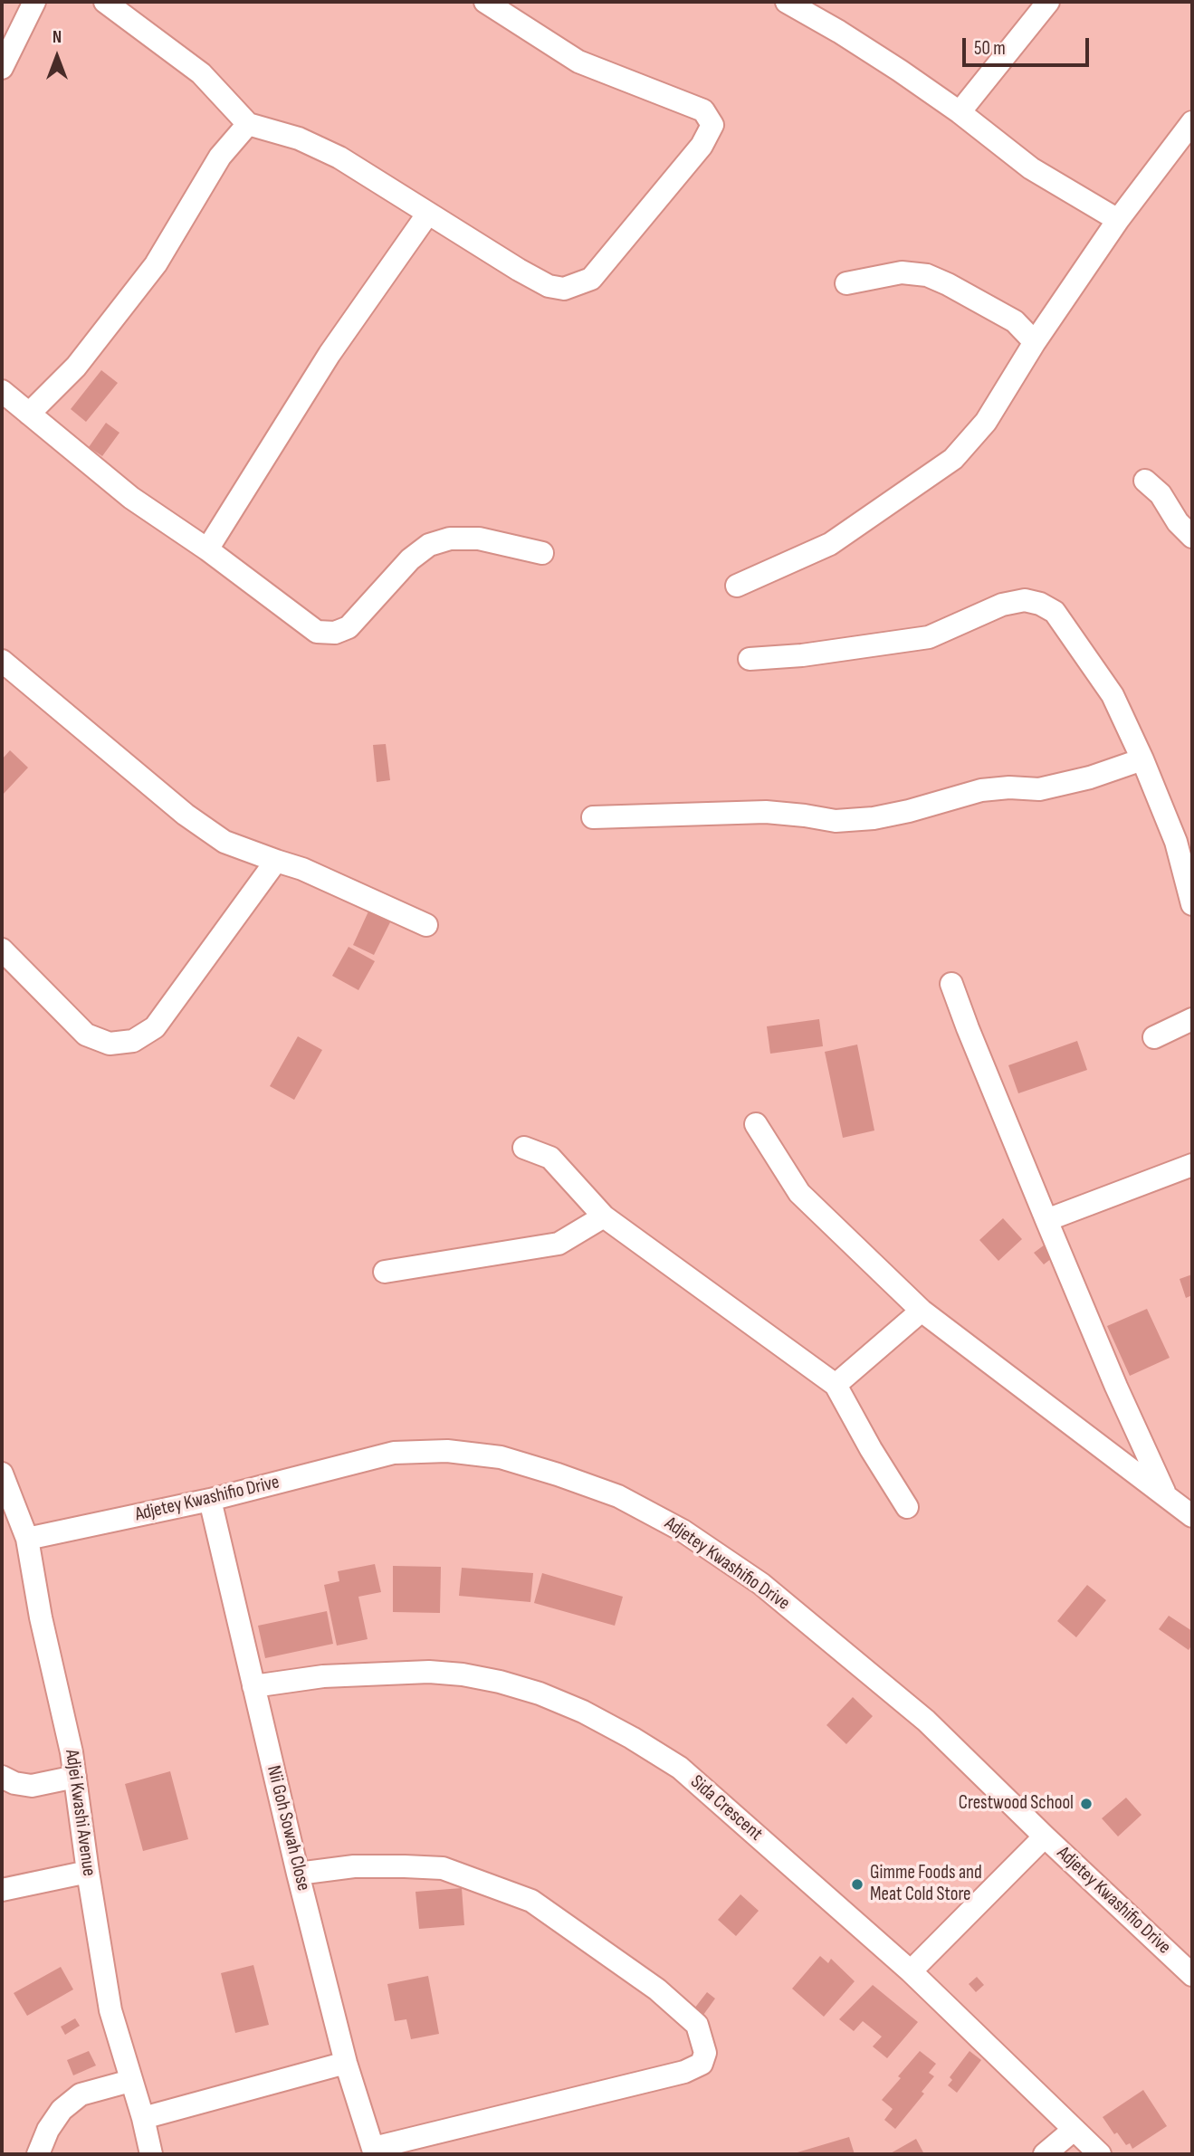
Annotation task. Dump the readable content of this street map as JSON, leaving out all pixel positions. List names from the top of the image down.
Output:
{
  "streets": {
    "street": [
      "Adjetey Kwashifio Drive",
      "Sida Crescent",
      "Adjei Kwashi Avenue",
      "Nii Goh Sowah Close"
    ]
  },
  "crossings": [
    ["Adjetey Kwashifio Drive", "Adjei Kwashi Avenue"],
    ["Adjetey Kwashifio Drive", "Nii Goh Sowah Close"],
    ["Sida Crescent", "Nii Goh Sowah Close"]
  ],
  "places": ["Crestwood School", "Gimme Foods and Meat Cold Store"],
  "scale_bar": "50 m",
  "north": "top"
}
